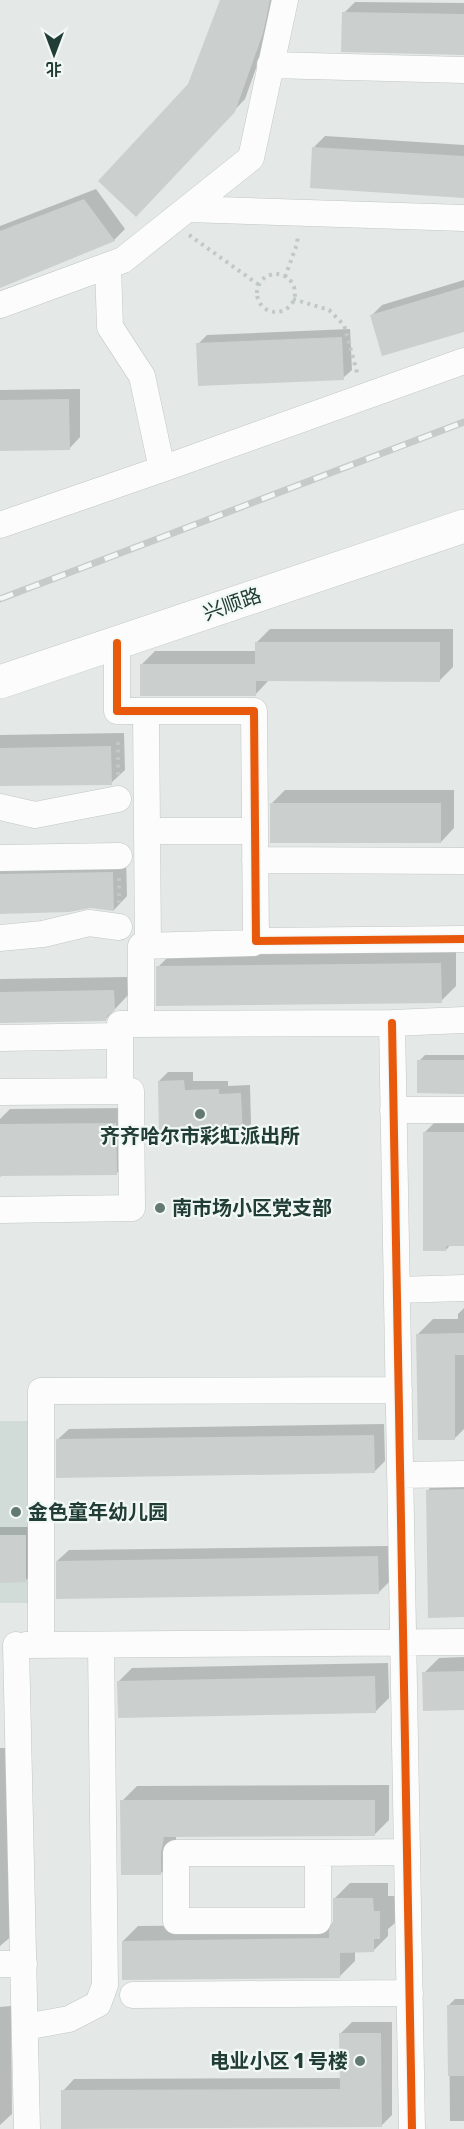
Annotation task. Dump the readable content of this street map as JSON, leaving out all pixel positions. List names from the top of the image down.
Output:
{
  "streets": {
    "street": ["兴顺路"]
  },
  "places": [
    "齐齐哈尔市彩虹派出所",
    "南市场小区党支部",
    "金色童年幼儿园",
    "电业小区 1 号楼"
  ],
  "north": "bottom"
}
